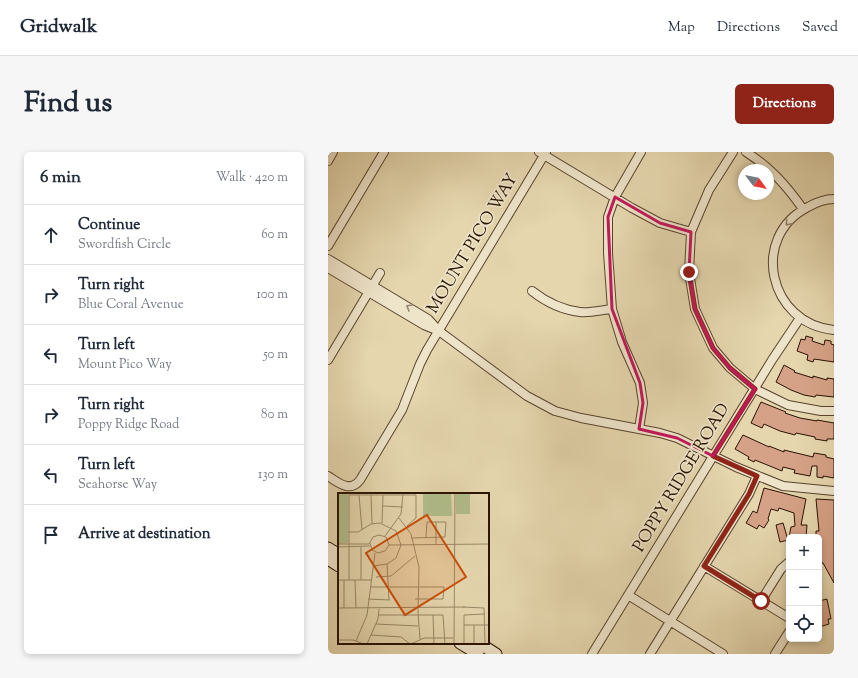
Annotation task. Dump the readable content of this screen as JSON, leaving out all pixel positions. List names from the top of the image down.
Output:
{
  "streets": {
    "street": ["MOUNT PICO WAY", "POPPY RIDGE ROAD"]
  },
  "crossings": [
    ["MOUNT PICO WAY", "POPPY RIDGE ROAD"]
  ],
  "north": "bottom right",
  "page": {
    "header": "Gridwalk",
    "nav": ["Map", "Directions", "Saved"],
    "title": "Find us",
    "buttons": "Directions",
    "heading": ["6 min", "Walk · 420 m"],
    "list": [
      ["Continue", "Swordfish Circle", "60 m"],
      ["Turn right", "Blue Coral Avenue", "100 m"],
      ["Turn left", "Mount Pico Way", "50 m"],
      ["Turn right", "Poppy Ridge Road", "80 m"],
      ["Turn left", "Seahorse Way", "130 m"],
      "Arrive at destination"
    ],
    "map_buttons": ["+", "−"]
  }
}
